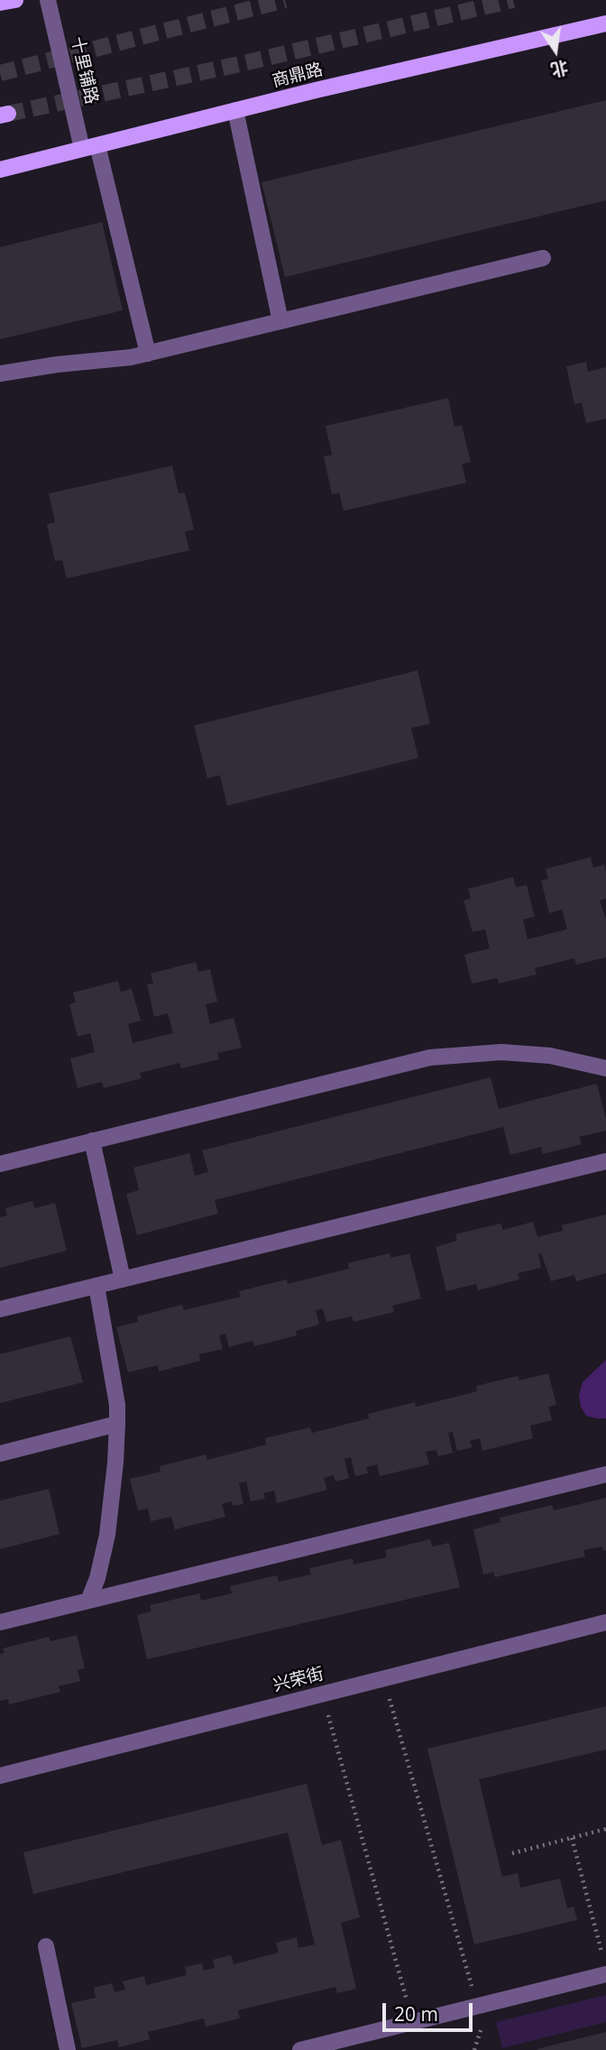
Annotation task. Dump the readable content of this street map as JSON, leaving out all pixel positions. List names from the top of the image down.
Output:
{
  "streets": {
    "main road": ["商鼎路"],
    "street": ["十里铺路", "兴荣街"]
  },
  "crossings": [
    ["十里铺路", "商鼎路"]
  ],
  "scale_bar": "20 m",
  "north": "bottom"
}
